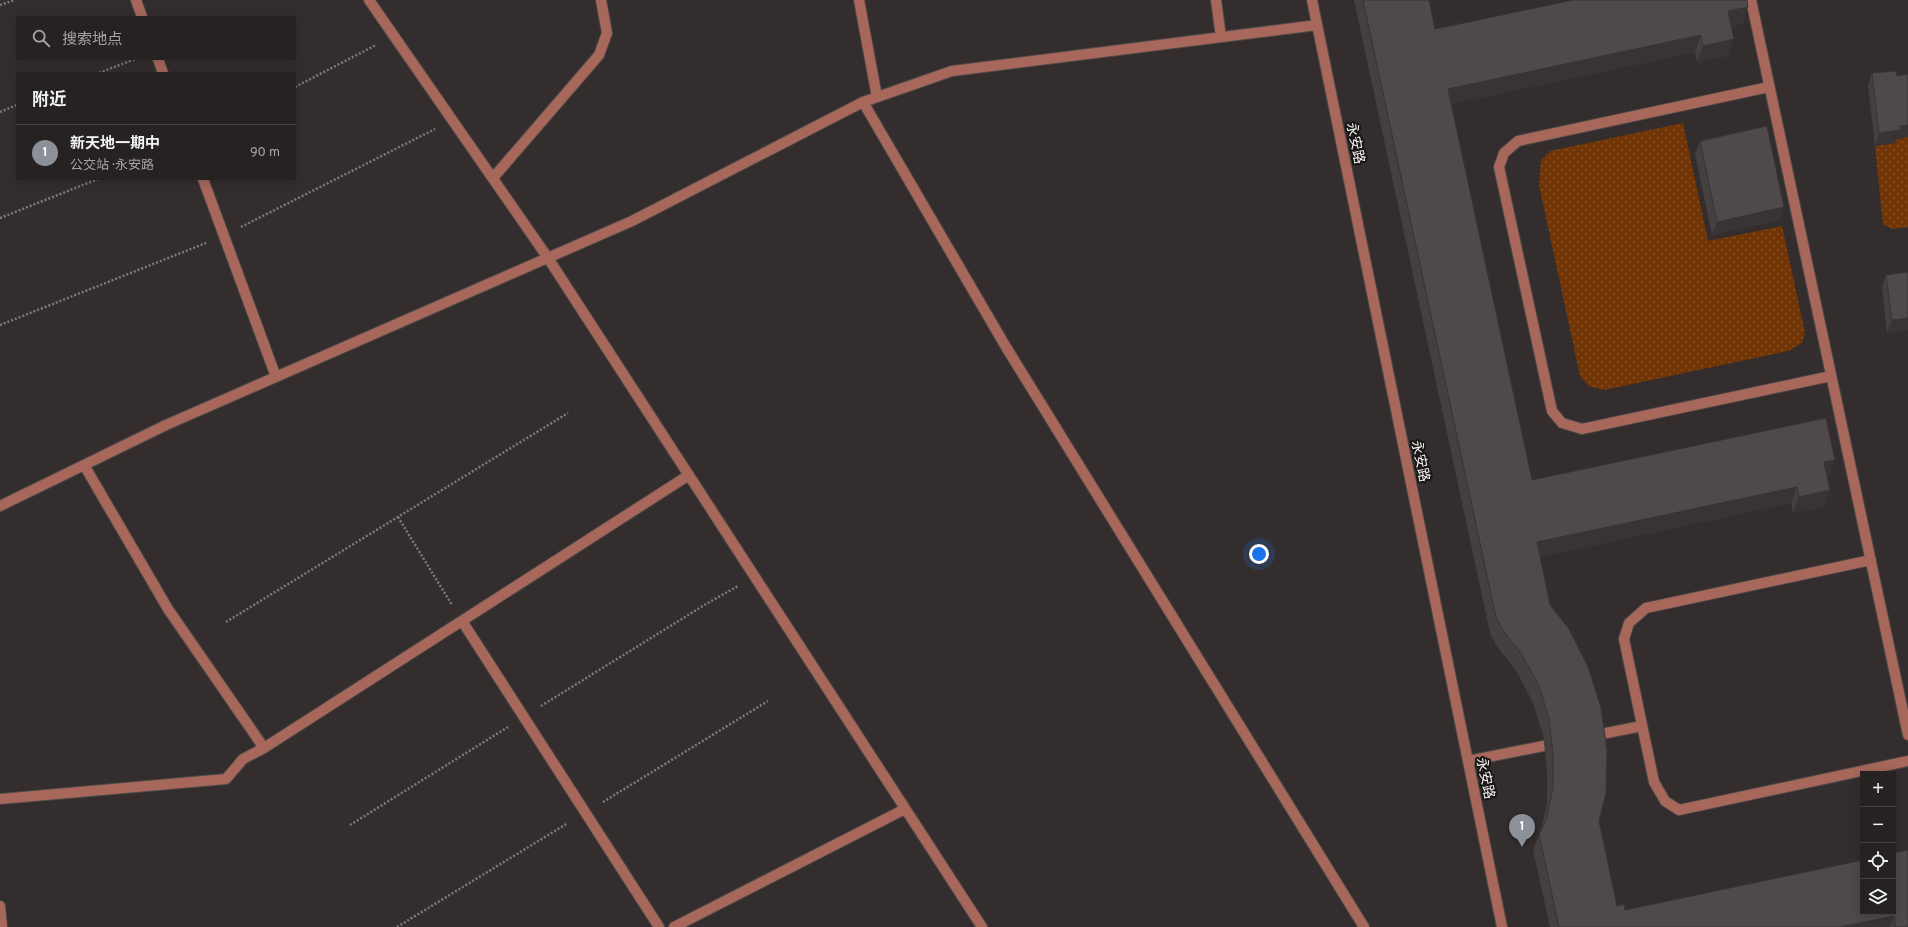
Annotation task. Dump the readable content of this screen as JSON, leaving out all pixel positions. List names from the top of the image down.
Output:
{
  "streets": {
    "street": ["永安路"]
  },
  "page": {
    "search": "搜索地点",
    "heading": "附近",
    "list": [
      {
        "mark": "1",
        "name": "新天地一期中",
        "note": "公交站 · 永安路",
        "value": "90 m"
      }
    ],
    "map_buttons": ["+", "−"],
    "pins": "1"
  }
}
